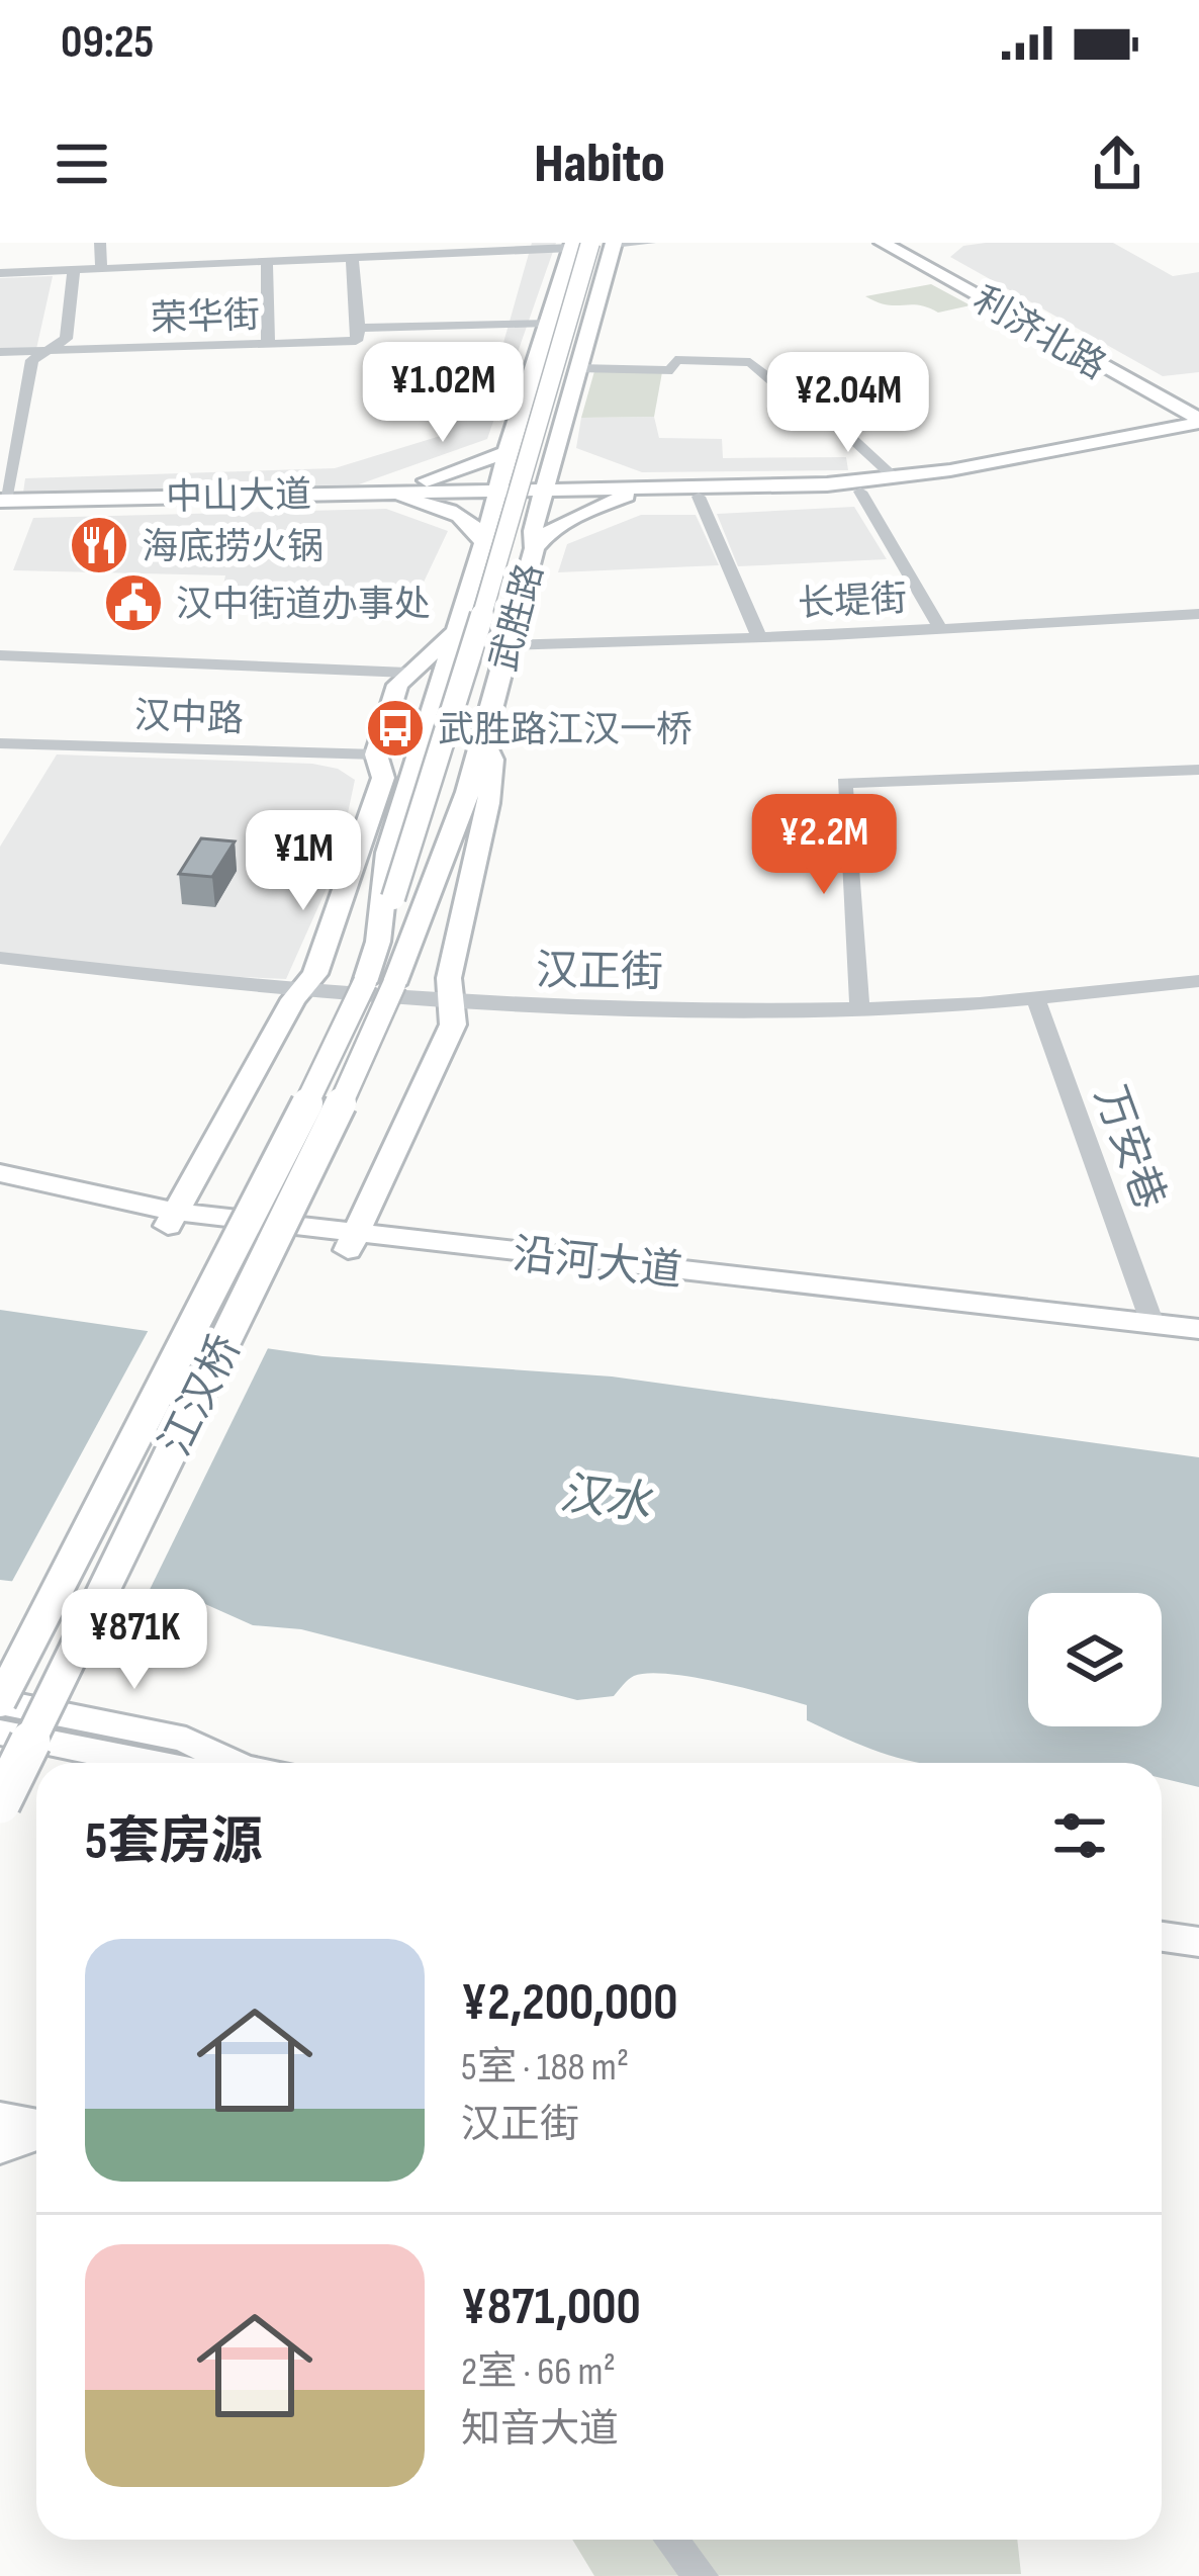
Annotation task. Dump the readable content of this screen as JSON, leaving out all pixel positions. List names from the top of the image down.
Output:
{
  "streets": {
    "main road": [
      "利济北路",
      "中山大道",
      "武胜路",
      "沿河大道",
      "江汉桥"
    ],
    "street": [
      "荣华街",
      "长堤街",
      "汉中路",
      "汉正街",
      "万安巷"
    ]
  },
  "crossings": [
    ["荣华街", "武胜路"],
    ["利济北路", "中山大道"],
    ["中山大道", "武胜路"],
    ["长堤街", "武胜路"],
    ["武胜路", "江汉桥"],
    ["汉正街", "万安巷"],
    ["万安巷", "沿河大道"]
  ],
  "water": ["汉水"],
  "places": {
    "restaurant": ["海底捞火锅"],
    "public building": ["汉中街道办事处"],
    "bus stop": ["武胜路江汉一桥"]
  },
  "page": {
    "status": "09:25",
    "header": "Habito",
    "price": [
      "¥1.02M",
      "¥2.04M",
      "¥2.2M",
      "¥1M",
      "¥871K"
    ],
    "heading": "5套房源",
    "list": [
      {
        "name": "¥2,200,000",
        "note": "5室 · 188 m² · 汉正街"
      },
      {
        "name": "¥871,000",
        "note": "2室 · 66 m² · 知音大道"
      }
    ]
  }
}
